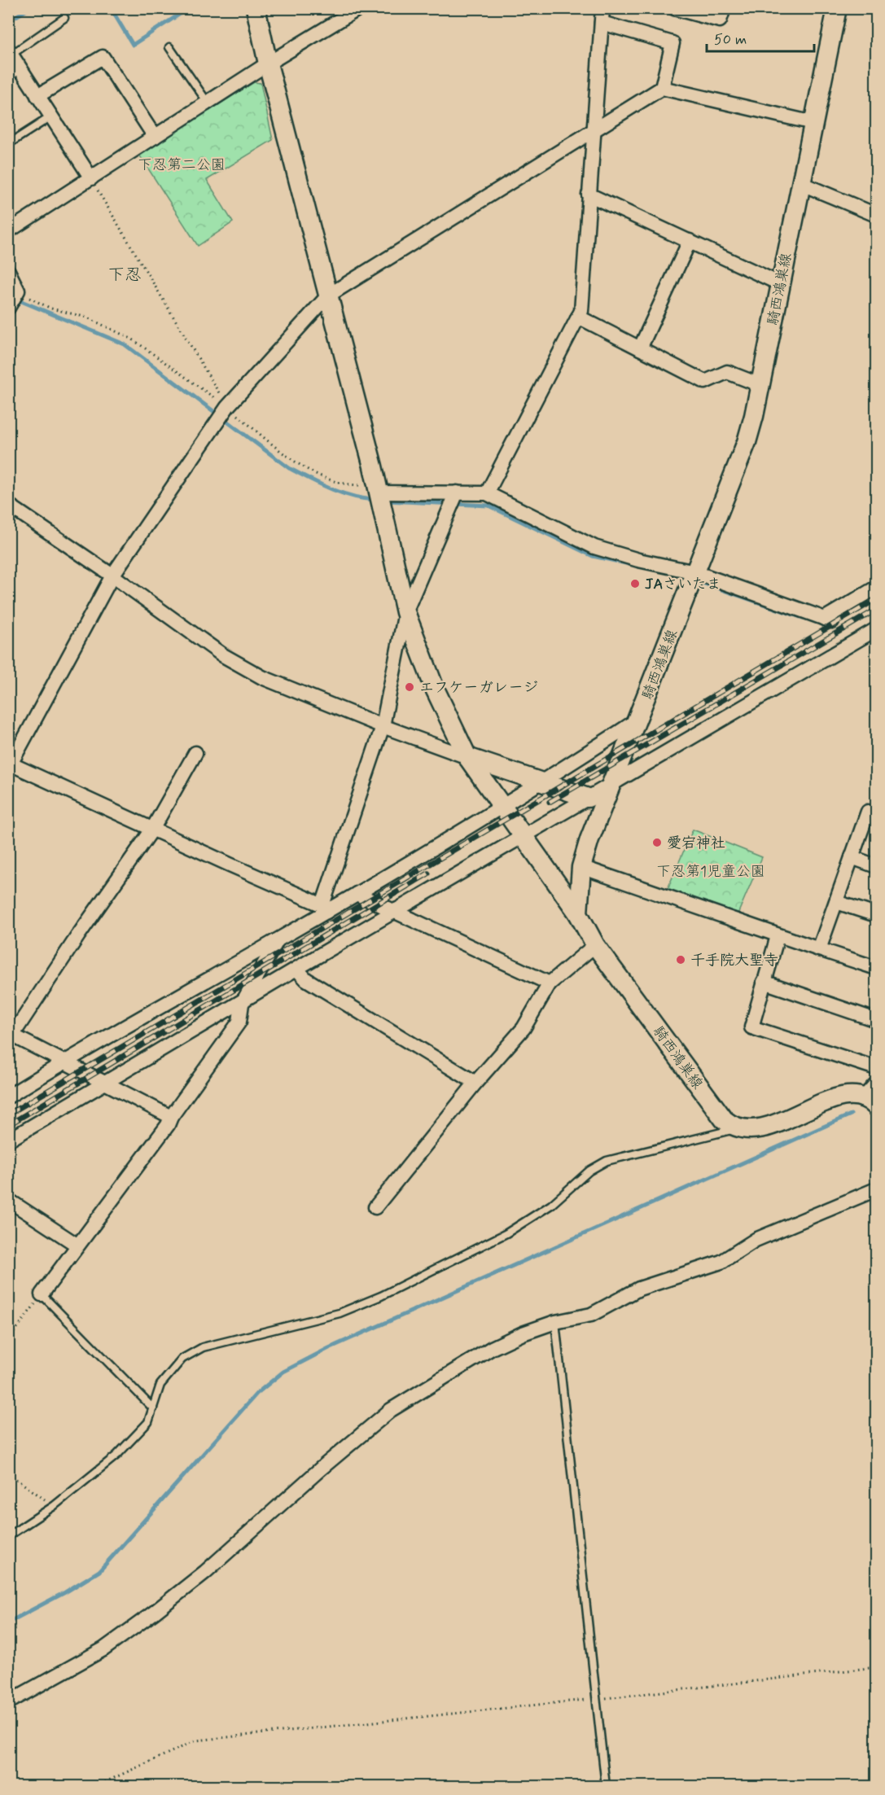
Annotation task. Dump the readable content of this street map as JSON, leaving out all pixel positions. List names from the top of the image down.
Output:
{
  "streets": {
    "main road": ["騎西鴻巣線"]
  },
  "districts": ["下忍"],
  "parks": ["下忍第二公園", "下忍第1児童公園"],
  "places": [
    "JAさいたま",
    "エフケーガレージ",
    "愛宕神社",
    "千手院大聖寺"
  ],
  "scale_bar": "50 m"
}
